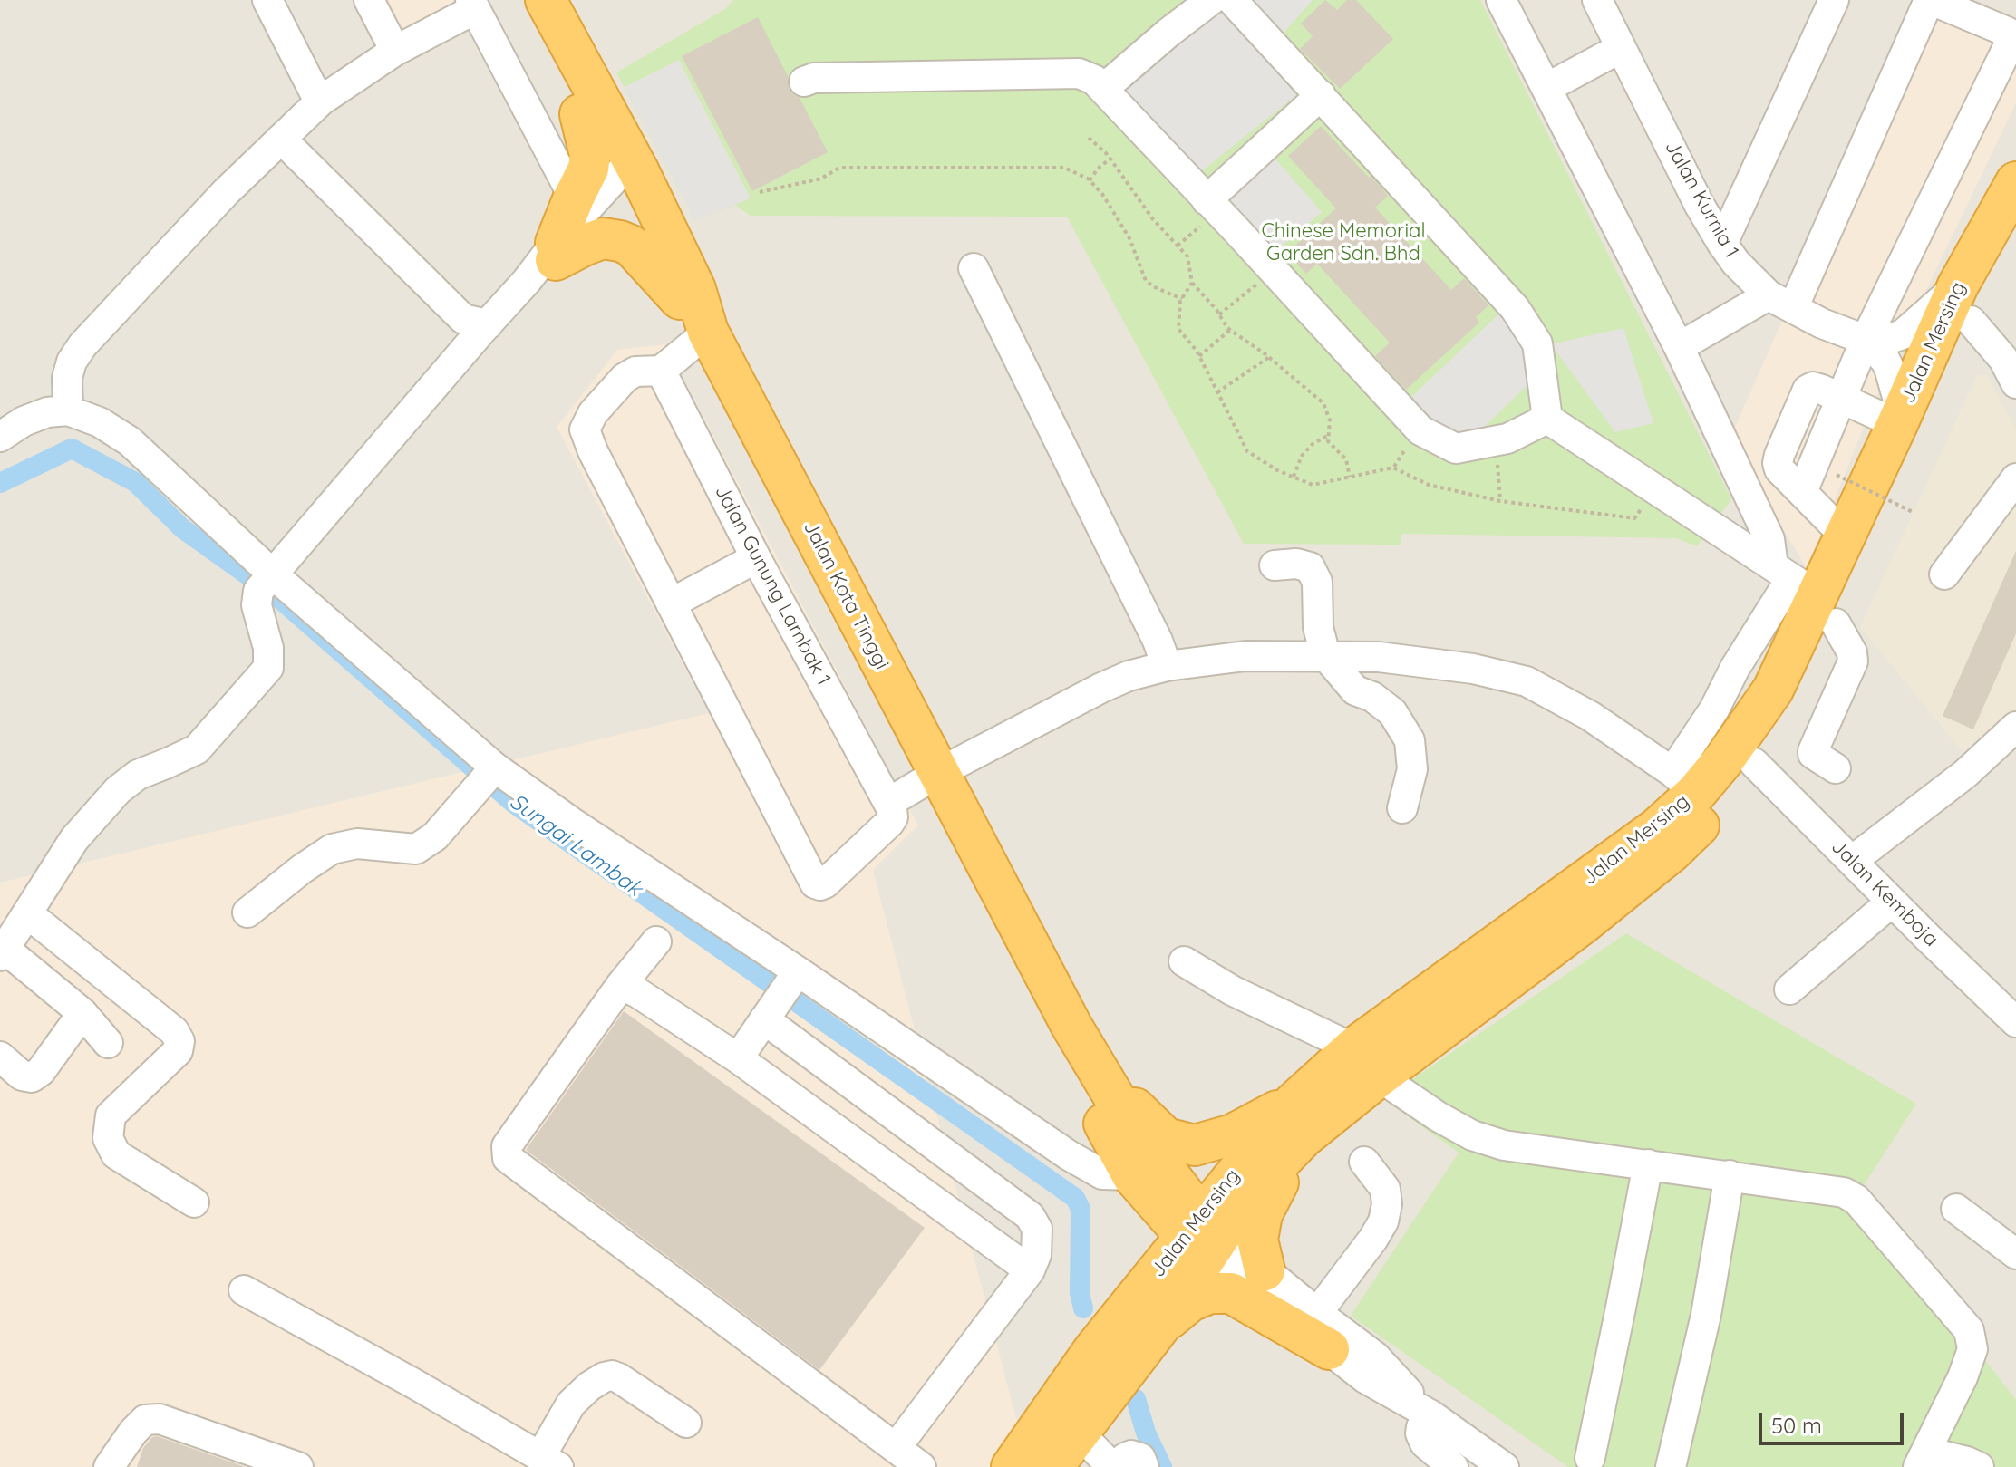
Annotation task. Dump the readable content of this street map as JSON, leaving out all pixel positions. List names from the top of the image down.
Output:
{
  "streets": {
    "highway": ["Jalan Mersing", "Jalan Kota Tinggi"],
    "street": ["Jalan Kurnia 1", "Jalan Gunung Lambak 1", "Jalan Kemboja"]
  },
  "crossings": [
    ["Jalan Mersing", "Jalan Kota Tinggi"],
    ["Jalan Mersing", "Jalan Kemboja"]
  ],
  "water": ["Sungai Lambak"],
  "parks": ["Chinese Memorial Garden Sdn. Bhd"],
  "scale_bar": "50 m"
}
